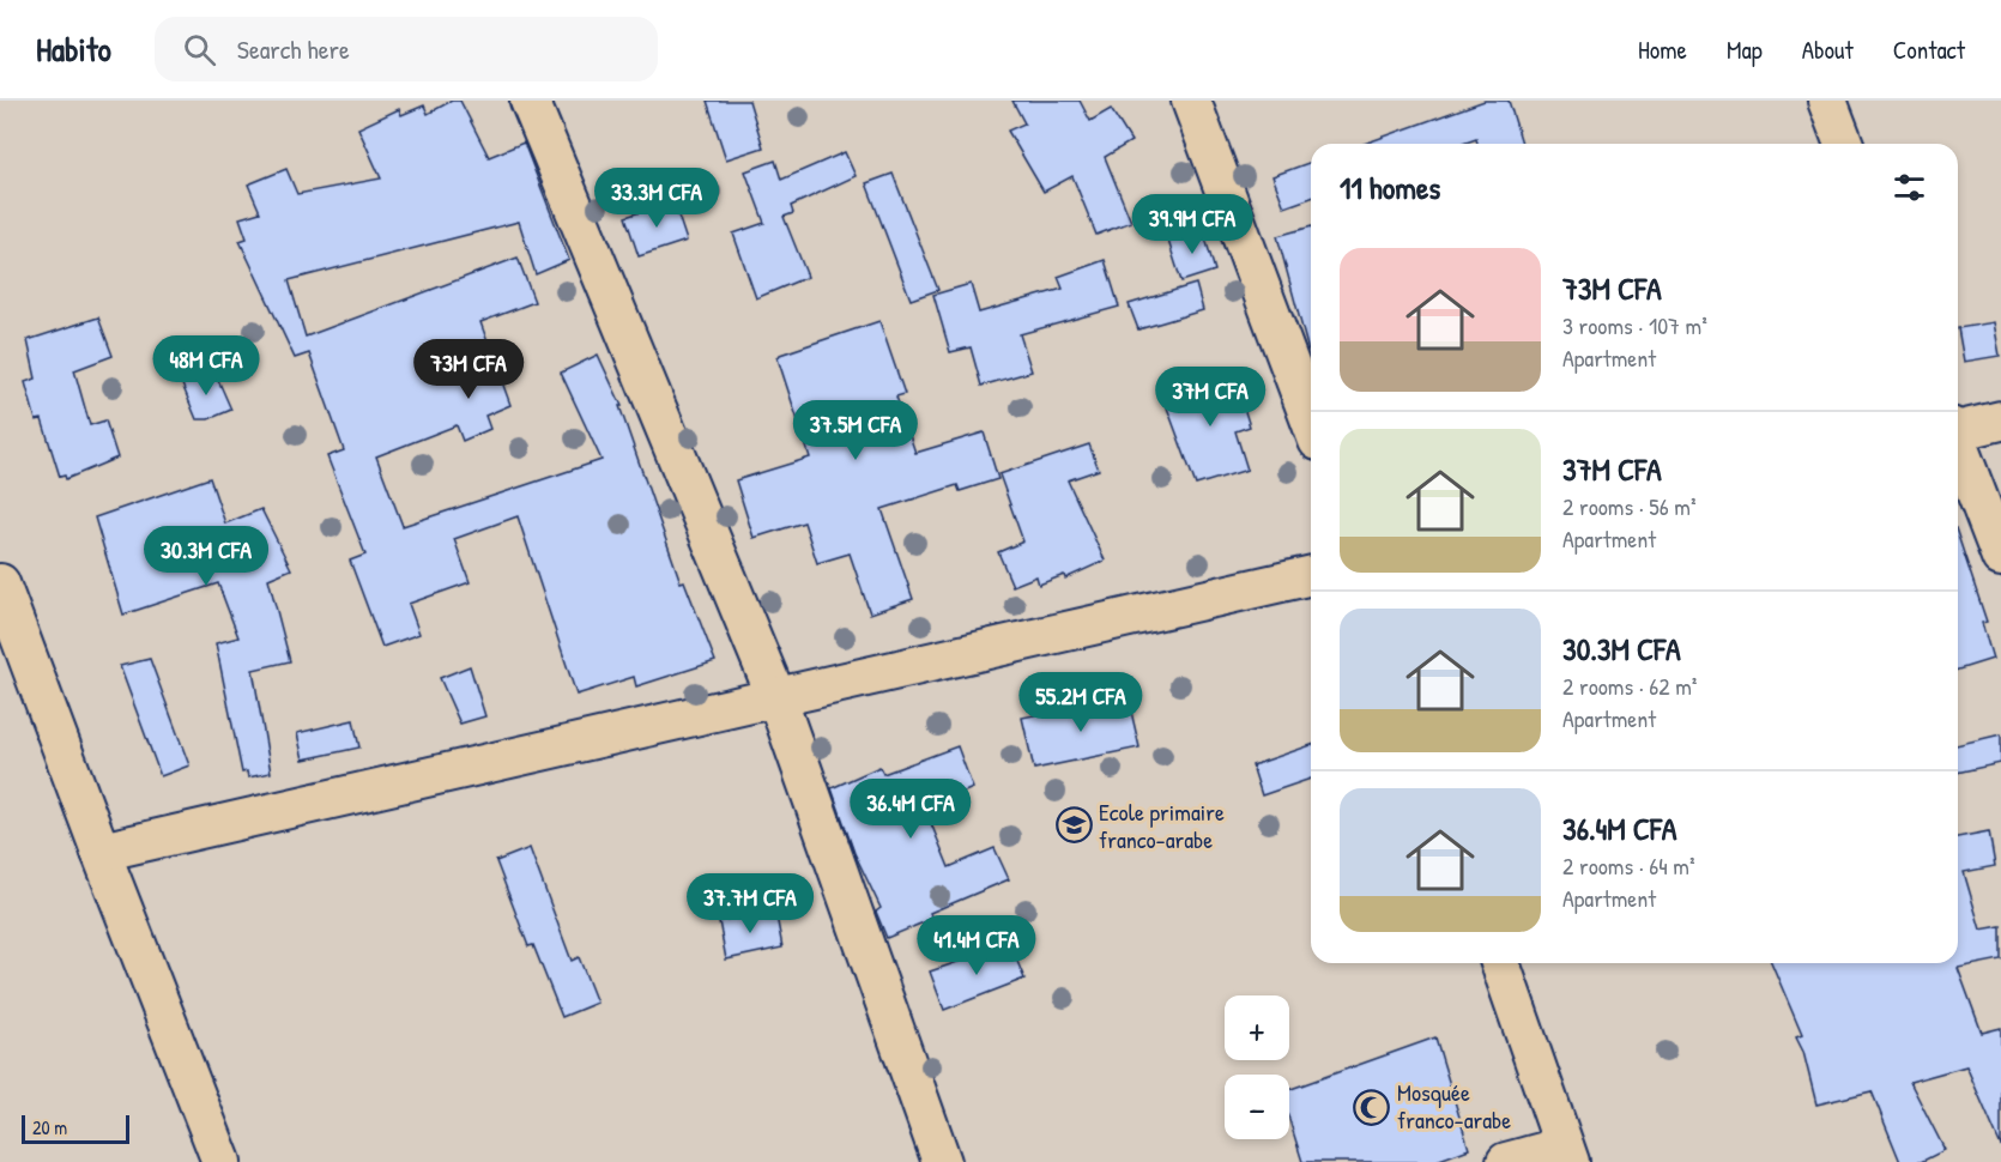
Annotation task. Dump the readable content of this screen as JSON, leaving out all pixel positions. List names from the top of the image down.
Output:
{
  "places": {
    "school or university": ["Ecole primaire franco-arabe"],
    "mosque": ["Mosquée franco-arabe"]
  },
  "scale_bar": "20 m",
  "page": {
    "header": "Habito",
    "search": "Search here",
    "nav": [
      "Home",
      "Map",
      "About",
      "Contact"
    ],
    "heading": "11 homes",
    "price": [
      "33.3M CFA",
      "39.9M CFA",
      "48M CFA",
      "73M CFA",
      "37M CFA",
      "37.5M CFA",
      "30.3M CFA",
      "55.2M CFA",
      "36.4M CFA",
      "37.7M CFA",
      "41.4M CFA"
    ],
    "list": [
      {
        "name": "73M CFA",
        "note": "3 rooms · 107 m² · Apartment"
      },
      {
        "name": "37M CFA",
        "note": "2 rooms · 56 m² · Apartment"
      },
      {
        "name": "30.3M CFA",
        "note": "2 rooms · 62 m² · Apartment"
      },
      {
        "name": "36.4M CFA",
        "note": "2 rooms · 64 m² · Apartment"
      }
    ],
    "map_buttons": ["+", "−"],
    "scale": "20 m"
  }
}
